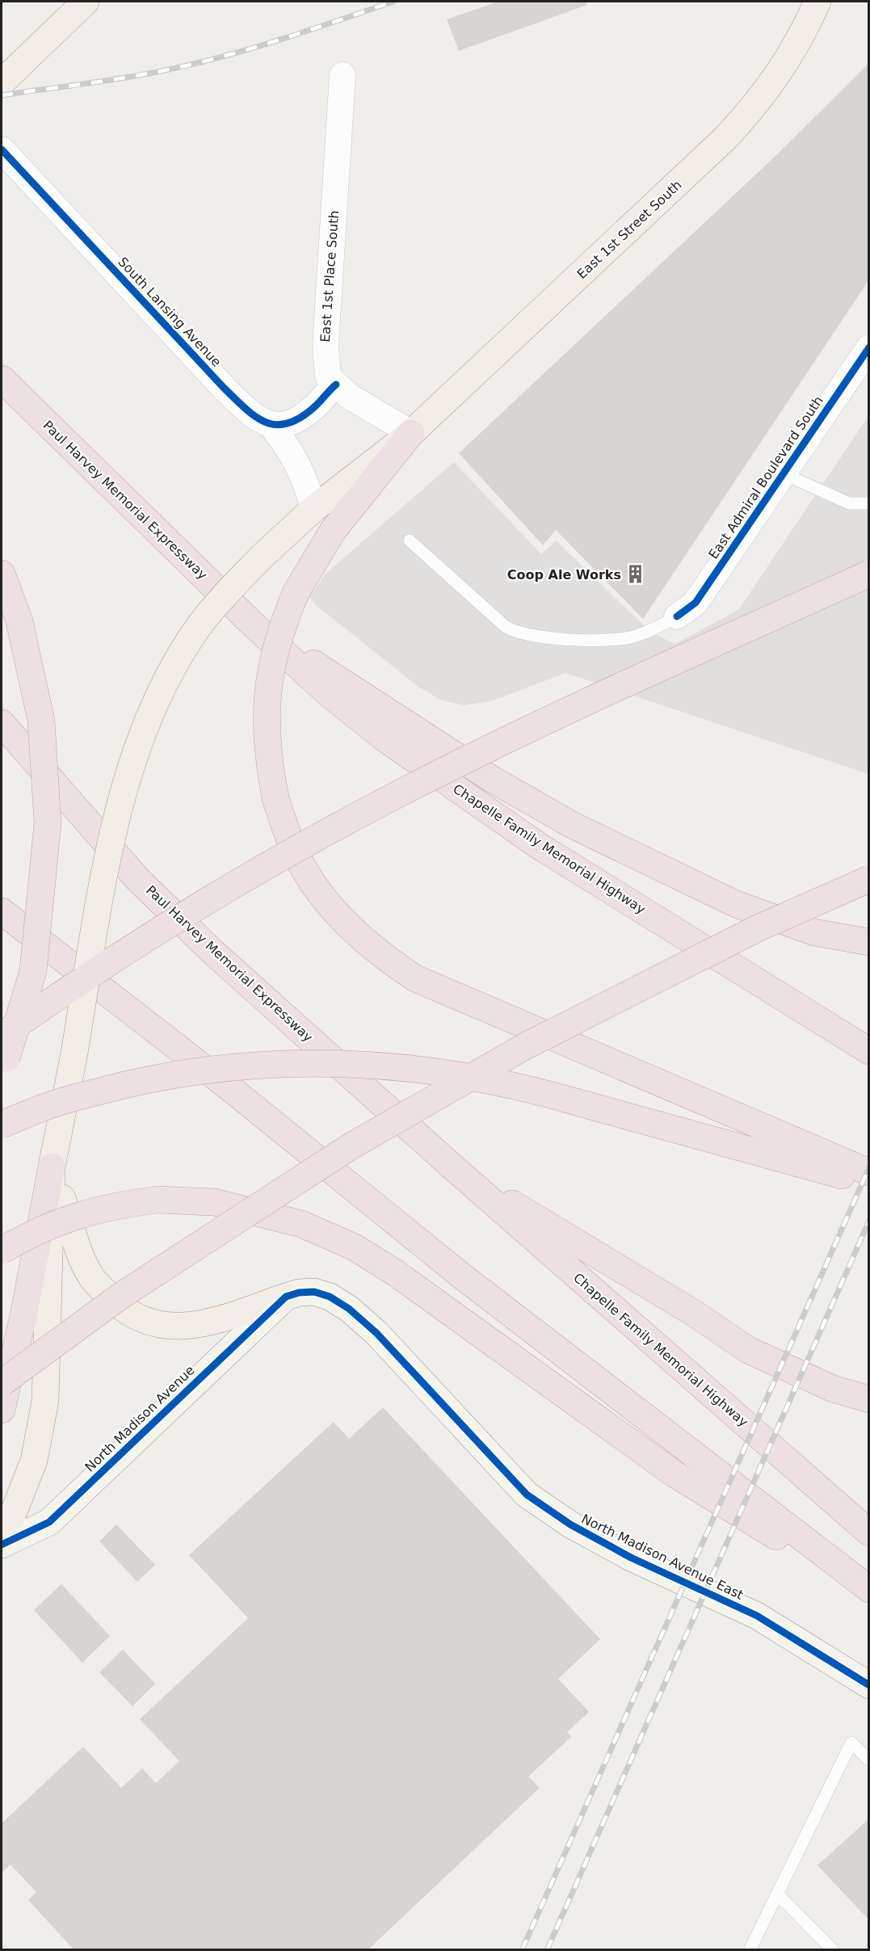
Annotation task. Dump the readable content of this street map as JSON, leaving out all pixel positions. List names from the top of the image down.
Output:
{
  "streets": {
    "highway": ["Paul Harvey Memorial Expressway", "Chapelle Family Memorial Highway"],
    "main road": ["East 1st Street South"],
    "street": [
      "East 1st Place South",
      "South Lansing Avenue",
      "East Admiral Boulevard South",
      "North Madison Avenue",
      "North Madison Avenue East"
    ]
  },
  "crossings": [
    ["East 1st Street South", "East 1st Place South"],
    ["East 1st Street South", "South Lansing Avenue"],
    ["Paul Harvey Memorial Expressway", "Chapelle Family Memorial Highway"],
    ["North Madison Avenue", "North Madison Avenue East"]
  ],
  "places": {
    "building": ["Coop Ale Works"]
  }
}
